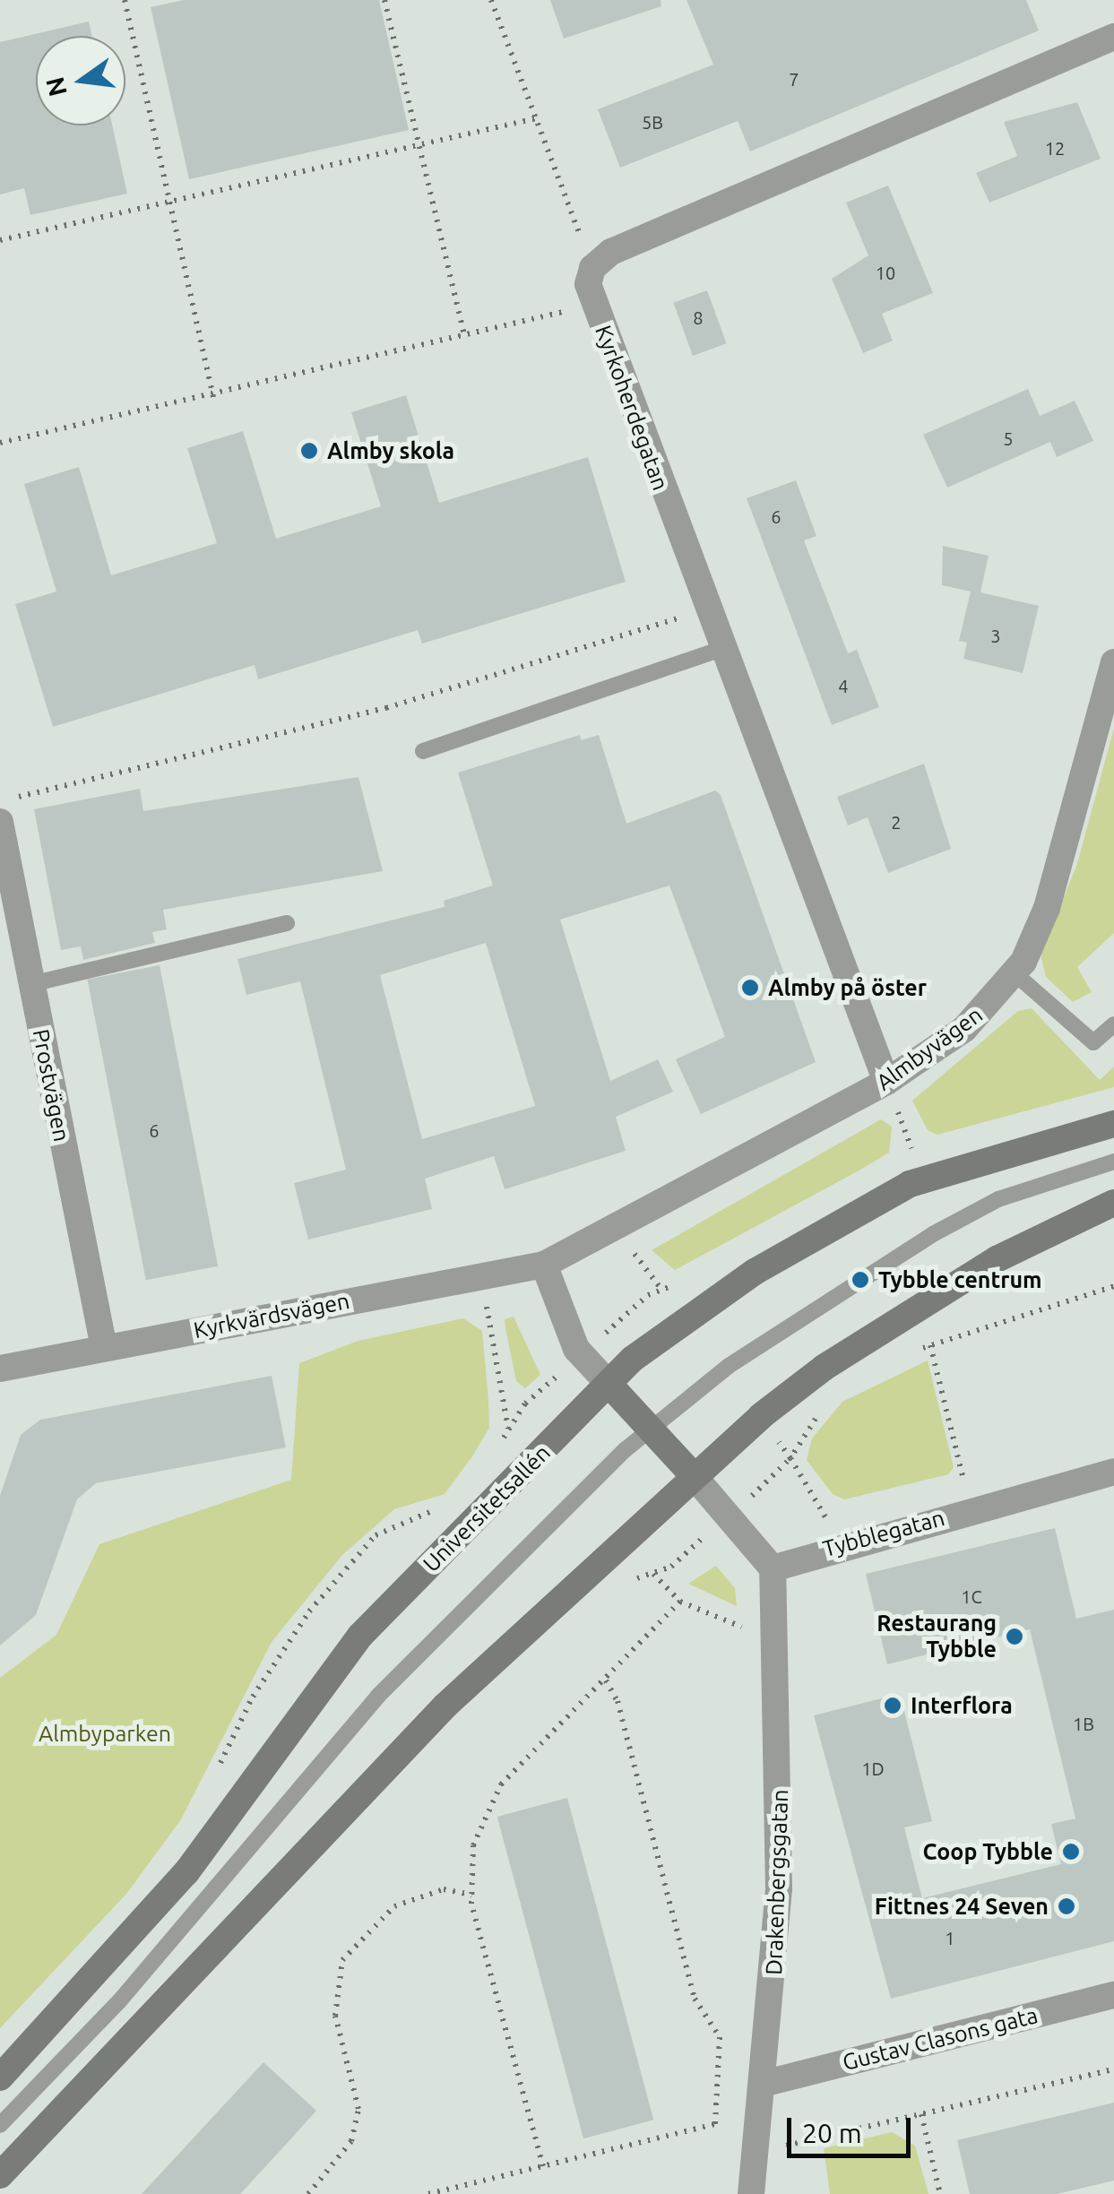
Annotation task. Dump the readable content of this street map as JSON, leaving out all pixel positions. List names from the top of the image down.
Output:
{
  "streets": {
    "main road": ["Universitetsallén"],
    "street": [
      "Kyrkoherdegatan",
      "Almbyvägen",
      "Prostvägen",
      "Kyrkvärdsvägen",
      "Tybblegatan",
      "Drakenbergsgatan",
      "Gustav Clasons gata"
    ]
  },
  "crossings": [
    ["Kyrkoherdegatan", "Almbyvägen"],
    ["Almbyvägen", "Kyrkvärdsvägen"],
    ["Prostvägen", "Kyrkvärdsvägen"],
    ["Tybblegatan", "Drakenbergsgatan"],
    ["Drakenbergsgatan", "Gustav Clasons gata"]
  ],
  "parks": ["Almbyparken"],
  "places": [
    "Almby skola",
    "Almby på öster",
    "Tybble centrum",
    "Restaurang Tybble",
    "Interflora",
    "Coop Tybble",
    "Fittnes 24 Seven"
  ],
  "house_numbers": [
    "7",
    "5B",
    "12",
    "10",
    "8",
    "5",
    "6",
    "3",
    "4",
    "2",
    "6",
    "1C",
    "1B",
    "1D",
    "1"
  ],
  "scale_bar": "20 m",
  "north": "left"
}
